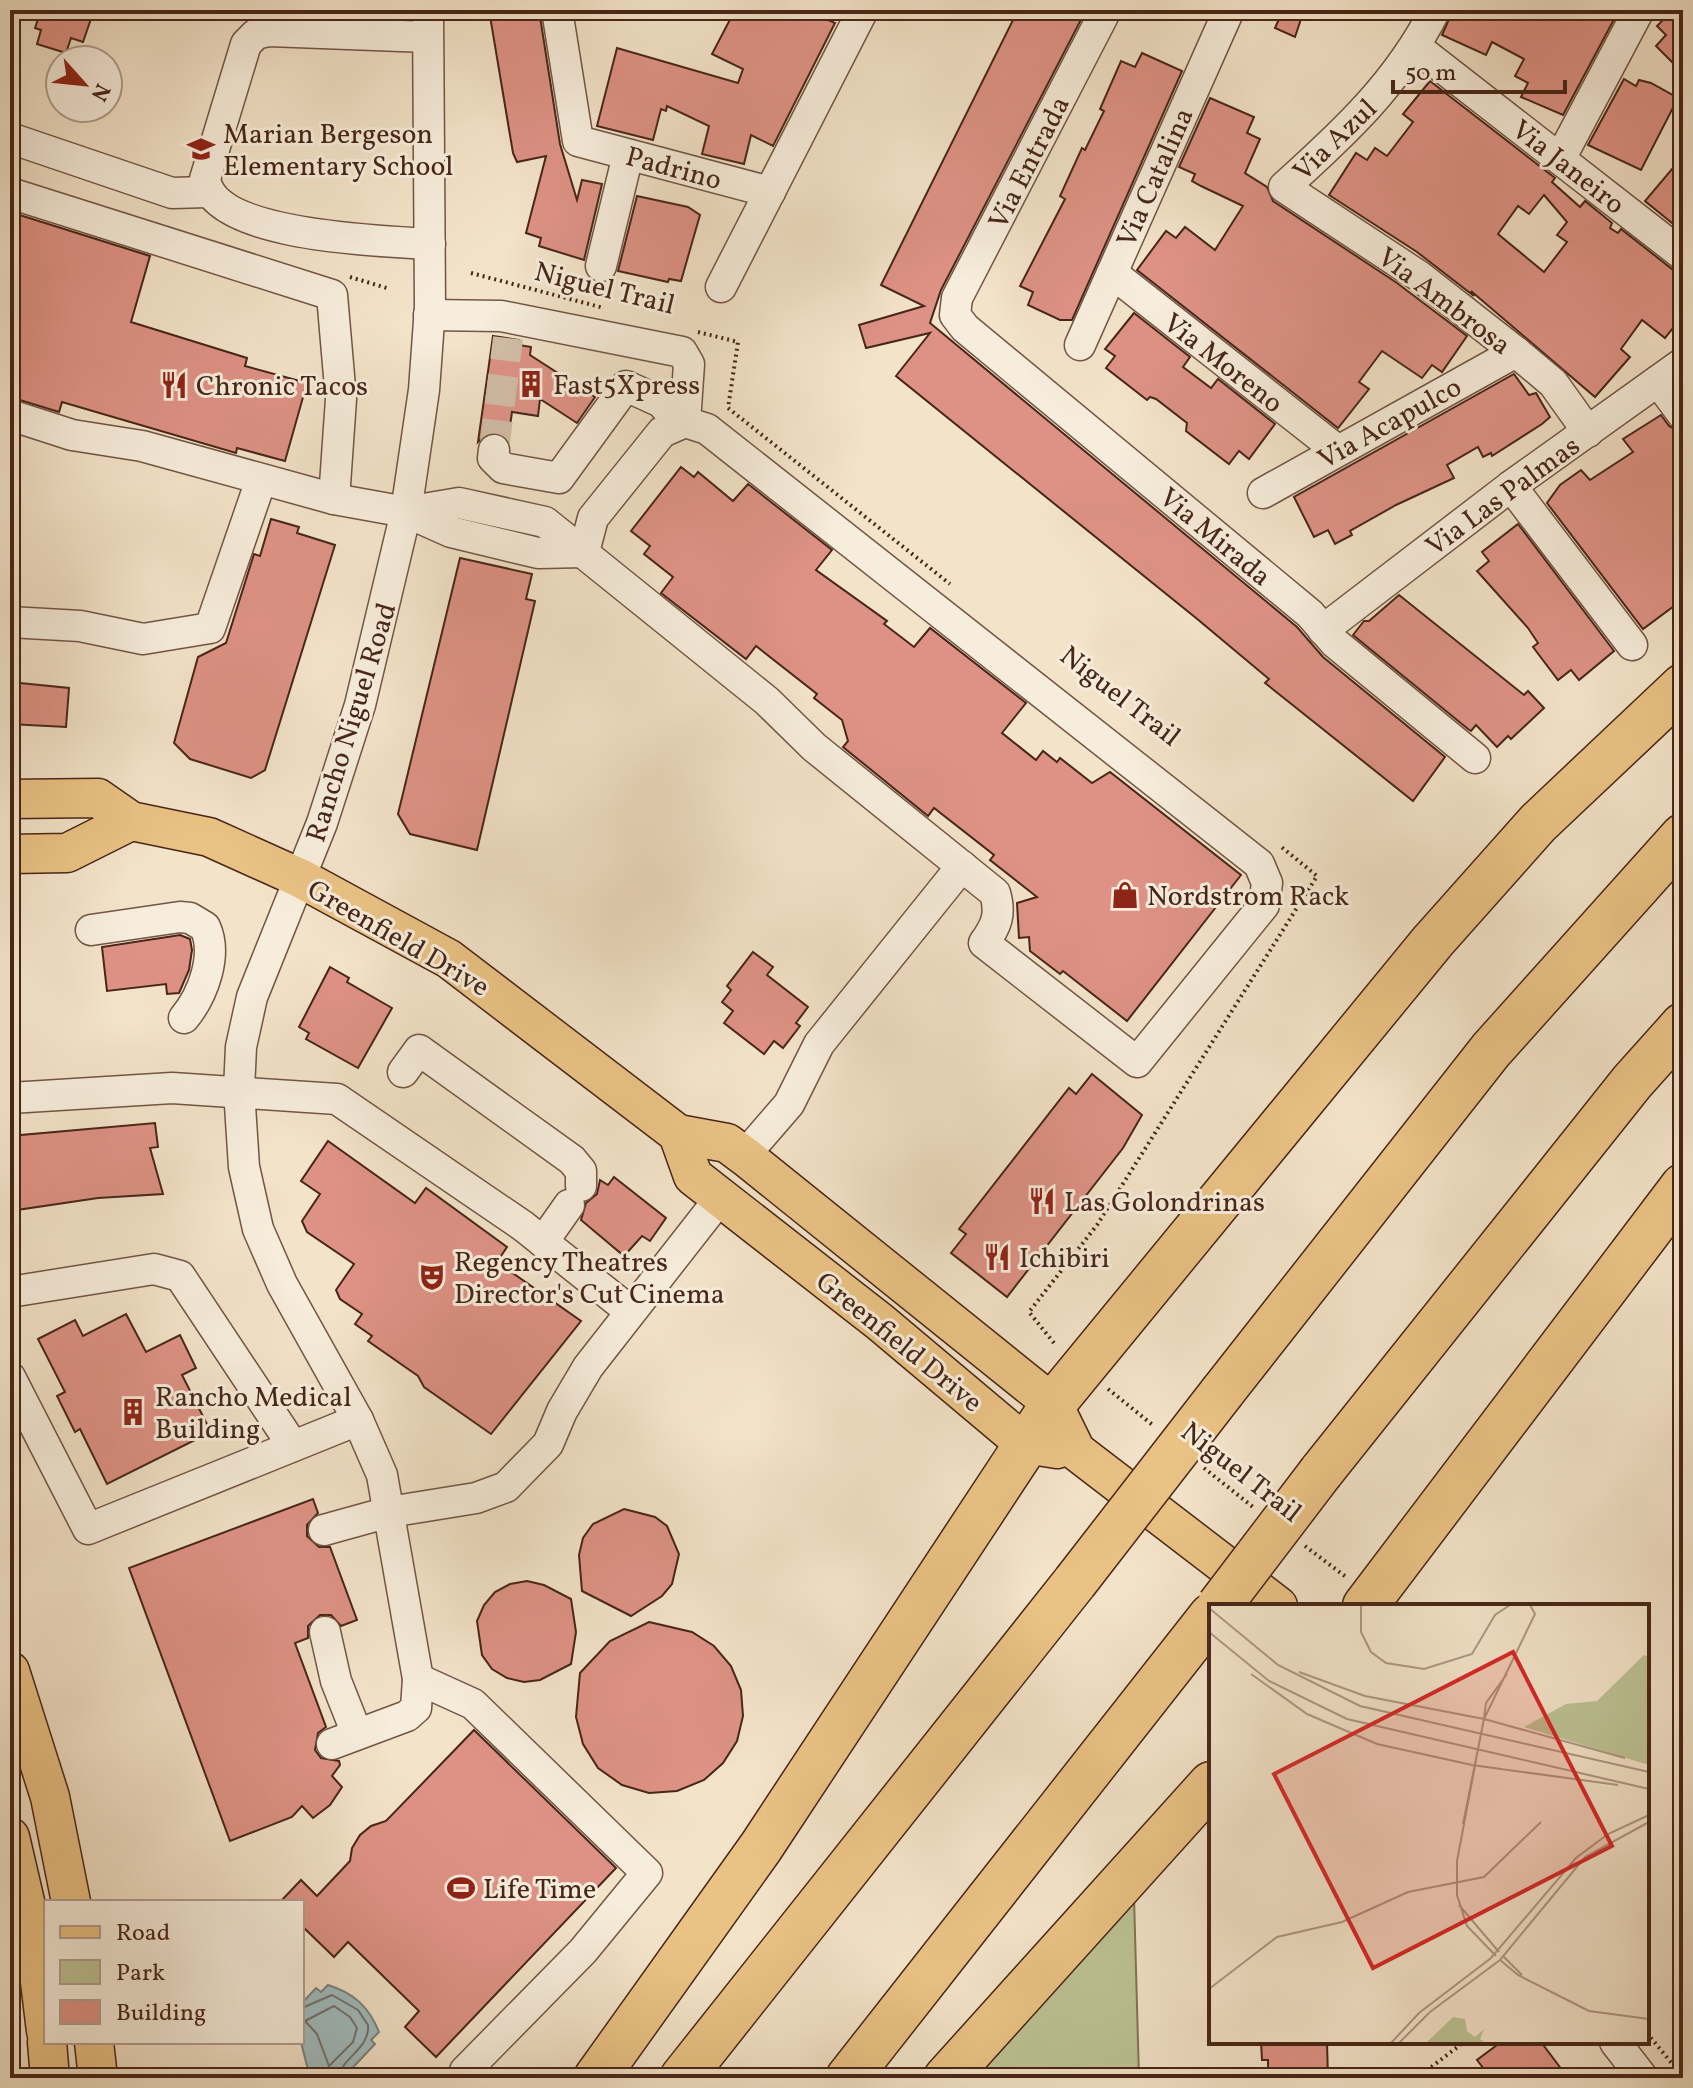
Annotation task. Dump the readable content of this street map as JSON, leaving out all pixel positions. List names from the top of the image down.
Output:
{
  "streets": {
    "main road": ["Greenfield Drive"],
    "street": [
      "Via Azul",
      "Via Entrada",
      "Via Janeiro",
      "Padrino",
      "Via Catalina",
      "Via Ambrosa",
      "Via Moreno",
      "Via Acapulco",
      "Via Las Palmas",
      "Via Mirada",
      "Rancho Niguel Road"
    ],
    "path": ["Niguel Trail"]
  },
  "crossings": [
    ["Via Azul", "Via Janeiro"],
    ["Via Azul", "Via Ambrosa"],
    ["Via Entrada", "Via Mirada"],
    ["Via Catalina", "Via Moreno"],
    ["Via Ambrosa", "Via Acapulco"],
    ["Via Ambrosa", "Via Las Palmas"],
    ["Via Moreno", "Via Acapulco"],
    ["Via Las Palmas", "Via Mirada"],
    ["Rancho Niguel Road", "Greenfield Drive"]
  ],
  "places": {
    "school or university": ["Marian Bergeson Elementary School"],
    "building": ["Fast5Xpress", "Rancho Medical Building"],
    "restaurant": ["Chronic Tacos", "Las Golondrinas", "Ichibiri"],
    "shop": ["Nordstrom Rack"],
    "theatre": ["Regency Theatres Director's Cut Cinema"],
    "sports": ["Life Time"]
  },
  "legend": ["Road", "Park", "Building"],
  "scale_bar": "50 m",
  "north": "bottom right"
}
